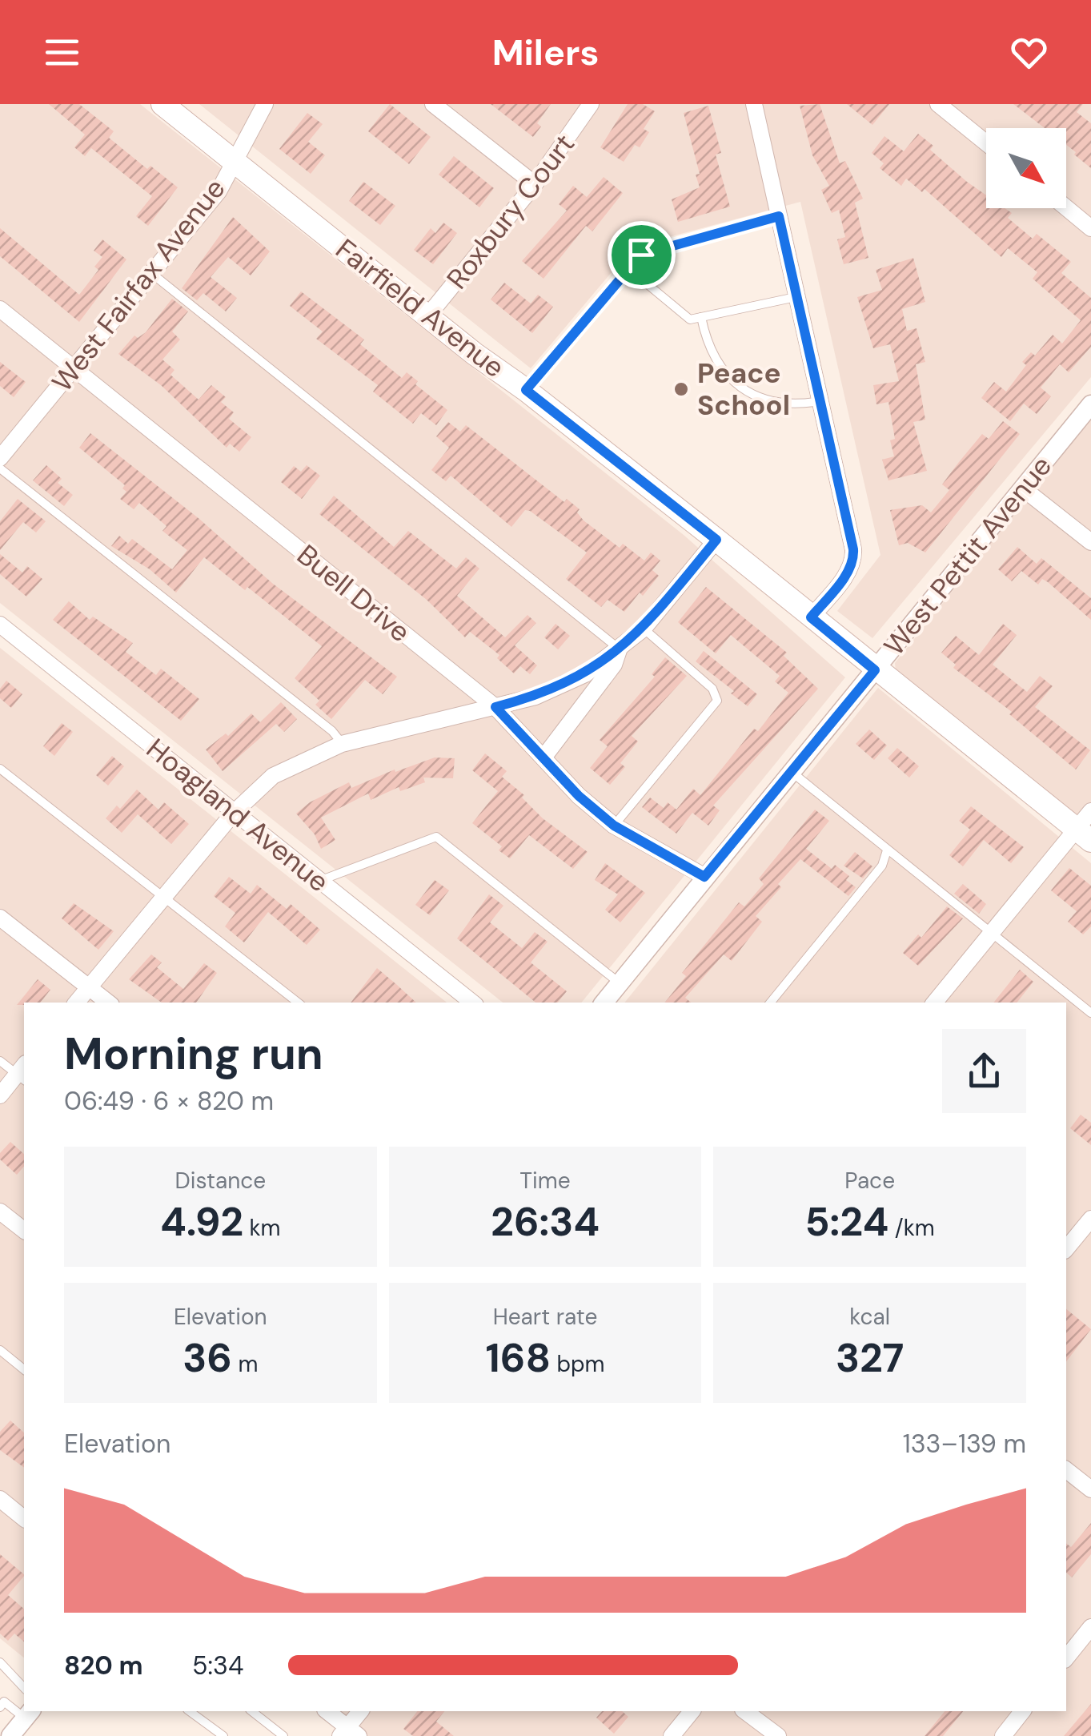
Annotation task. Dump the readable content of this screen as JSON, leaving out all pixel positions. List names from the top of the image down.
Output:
{
  "streets": {
    "main road": ["Fairfield Avenue"],
    "street": [
      "Roxbury Court",
      "West Fairfax Avenue",
      "West Pettit Avenue",
      "Buell Drive",
      "Hoagland Avenue"
    ]
  },
  "crossings": [
    ["Roxbury Court", "Fairfield Avenue"],
    ["West Fairfax Avenue", "Fairfield Avenue"],
    ["West Fairfax Avenue", "Buell Drive"],
    ["Fairfield Avenue", "West Pettit Avenue"],
    ["West Pettit Avenue", "Buell Drive"]
  ],
  "places": ["Peace School"],
  "north": "bottom right",
  "page": {
    "header": "Milers",
    "heading": ["Morning run", "06:49 · 6 × 820 m"],
    "stats": [
      ["Distance", "4.92 km"],
      ["Time", "26:34"],
      ["Pace", "5:24 /km"],
      ["Elevation", "36 m"],
      ["Heart rate", "168 bpm"],
      ["kcal", "327"]
    ],
    "chart": ["Elevation", "133–139 m"],
    "list": [
      {
        "name": "820 m",
        "note": "5:34"
      }
    ]
  }
}
